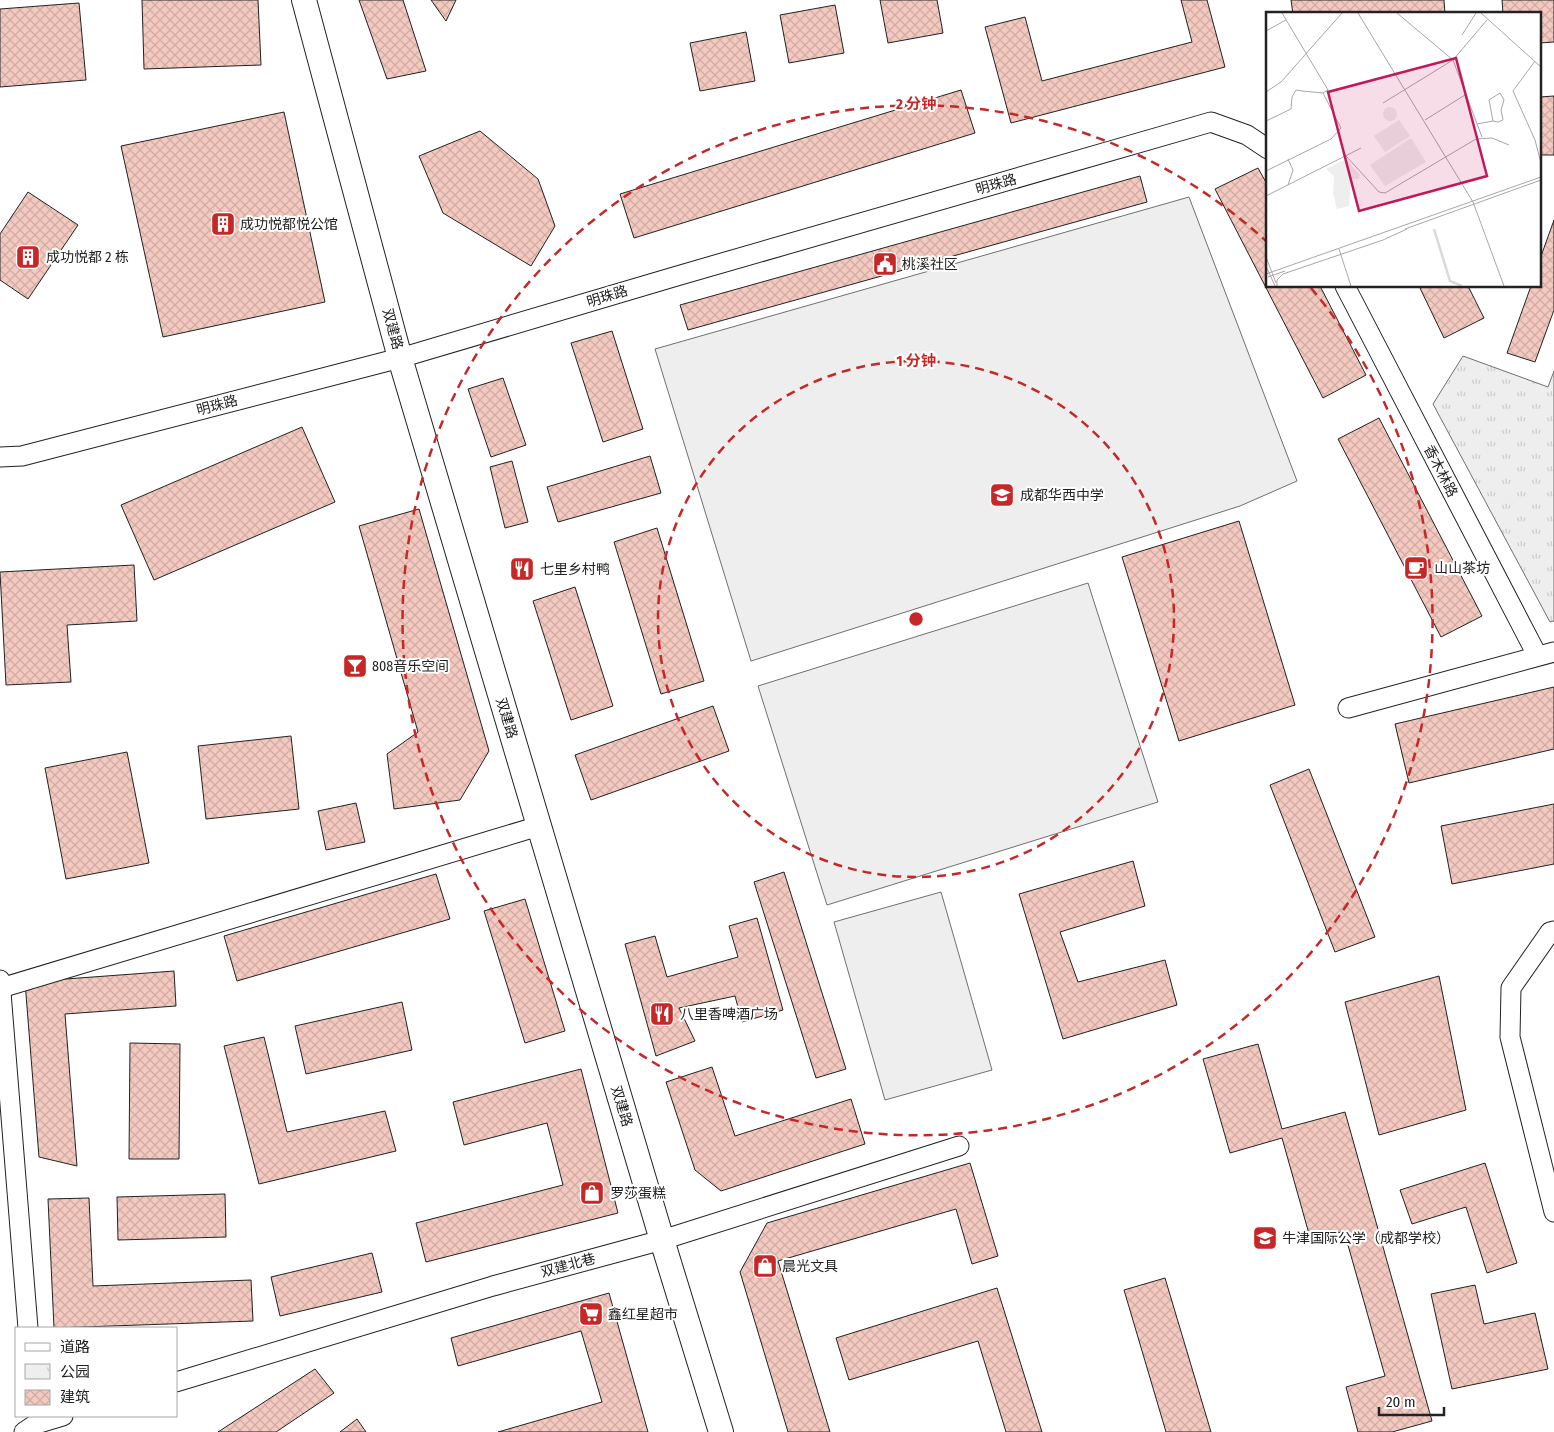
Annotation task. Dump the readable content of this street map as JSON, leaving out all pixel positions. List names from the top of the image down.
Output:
{
  "streets": {
    "street": [
      "明珠路",
      "双建路",
      "香木林路",
      "双建北巷"
    ]
  },
  "crossings": [
    ["明珠路", "双建路"],
    ["双建路", "双建北巷"]
  ],
  "places": {
    "building": ["成功悦都悦公馆", "成功悦都 2 栋"],
    "public building": ["桃溪社区"],
    "school or university": ["成都华西中学", "牛津国际公学（成都学校）"],
    "cafe": ["山山茶坊"],
    "restaurant": ["七里乡村鸭", "八里香啤酒广场"],
    "bar": ["808音乐空间"],
    "shop": ["罗莎蛋糕", "晨光文具"],
    "supermarket": ["鑫红星超市"]
  },
  "legend": ["道路", "公园", "建筑"],
  "scale_bar": "20 m",
  "rings": ["2 分钟", "1 分钟"]
}
